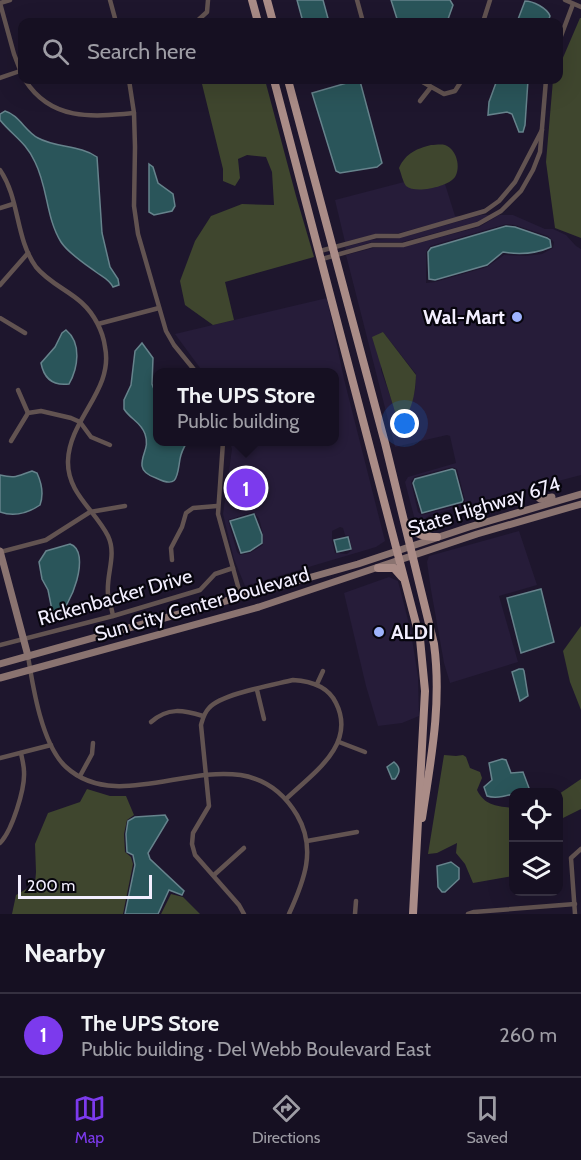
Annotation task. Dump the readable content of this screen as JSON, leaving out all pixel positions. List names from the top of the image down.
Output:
{
  "streets": {
    "main road": ["State Highway 674", "Sun City Center Boulevard"],
    "street": ["Rickenbacker Drive"]
  },
  "crossings": [
    ["State Highway 674", "Sun City Center Boulevard"]
  ],
  "places": ["Wal-Mart", "ALDI"],
  "scale_bar": "200 m",
  "page": {
    "search": "Search here",
    "popup": ["The UPS Store", "Public building"],
    "pins": "1",
    "scale": "200 m",
    "heading": "Nearby",
    "list": [
      {
        "mark": "1",
        "name": "The UPS Store",
        "note": "Public building · Del Webb Boulevard East",
        "value": "260 m"
      }
    ],
    "nav": ["Map", "Directions", "Saved"]
  }
}
